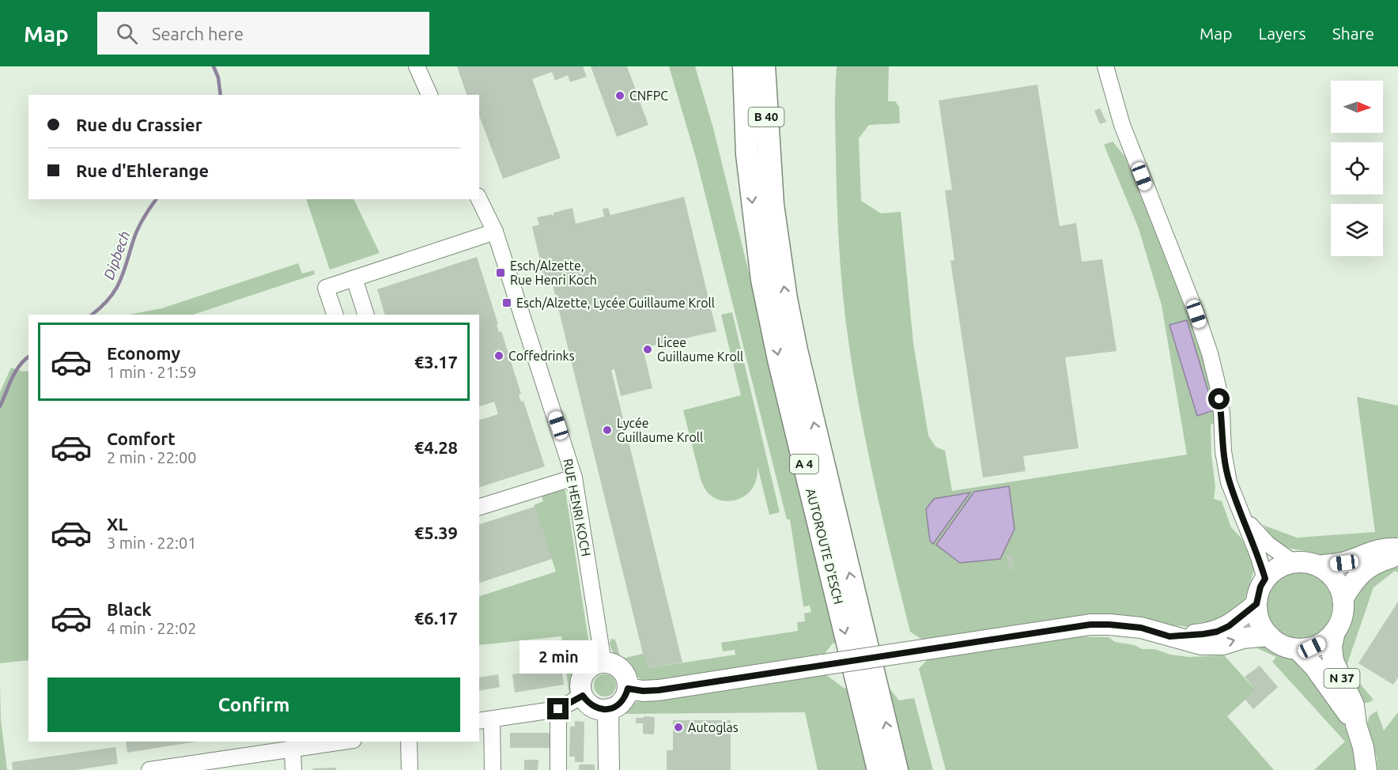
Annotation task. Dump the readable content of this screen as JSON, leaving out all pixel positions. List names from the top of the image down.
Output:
{
  "streets": {
    "highway": ["B 40", "A 4", "AUTOROUTE D'ESCH"],
    "main road": ["N 37"],
    "street": ["RUE HENRI KOCH"]
  },
  "crossings": [
    ["B 40", "A 4"],
    ["B 40", "AUTOROUTE D'ESCH"],
    ["A 4", "AUTOROUTE D'ESCH"]
  ],
  "water": ["Dipbech"],
  "places": {
    "other": [
      "CNFPC",
      "Licee Guillaume Kroll",
      "Coffedrinks",
      "Lycée Guillaume Kroll",
      "Autoglas"
    ],
    "transit": ["Esch/Alzette, Rue Henri Koch", "Esch/Alzette, Lycée Guillaume Kroll"]
  },
  "north": "right",
  "page": {
    "header": "Map",
    "search": "Search here",
    "nav": ["Map", "Layers", "Share"],
    "banner": ["Rue du Crassier", "Rue d'Ehlerange"],
    "list": [
      {
        "name": "Economy",
        "note": "1 min · 21:59",
        "value": "€3.17"
      },
      {
        "name": "Comfort",
        "note": "2 min · 22:00",
        "value": "€4.28"
      },
      {
        "name": "XL",
        "note": "3 min · 22:01",
        "value": "€5.39"
      },
      {
        "name": "Black",
        "note": "4 min · 22:02",
        "value": "€6.17"
      }
    ],
    "bubble": "2 min",
    "buttons": "Confirm"
  }
}
